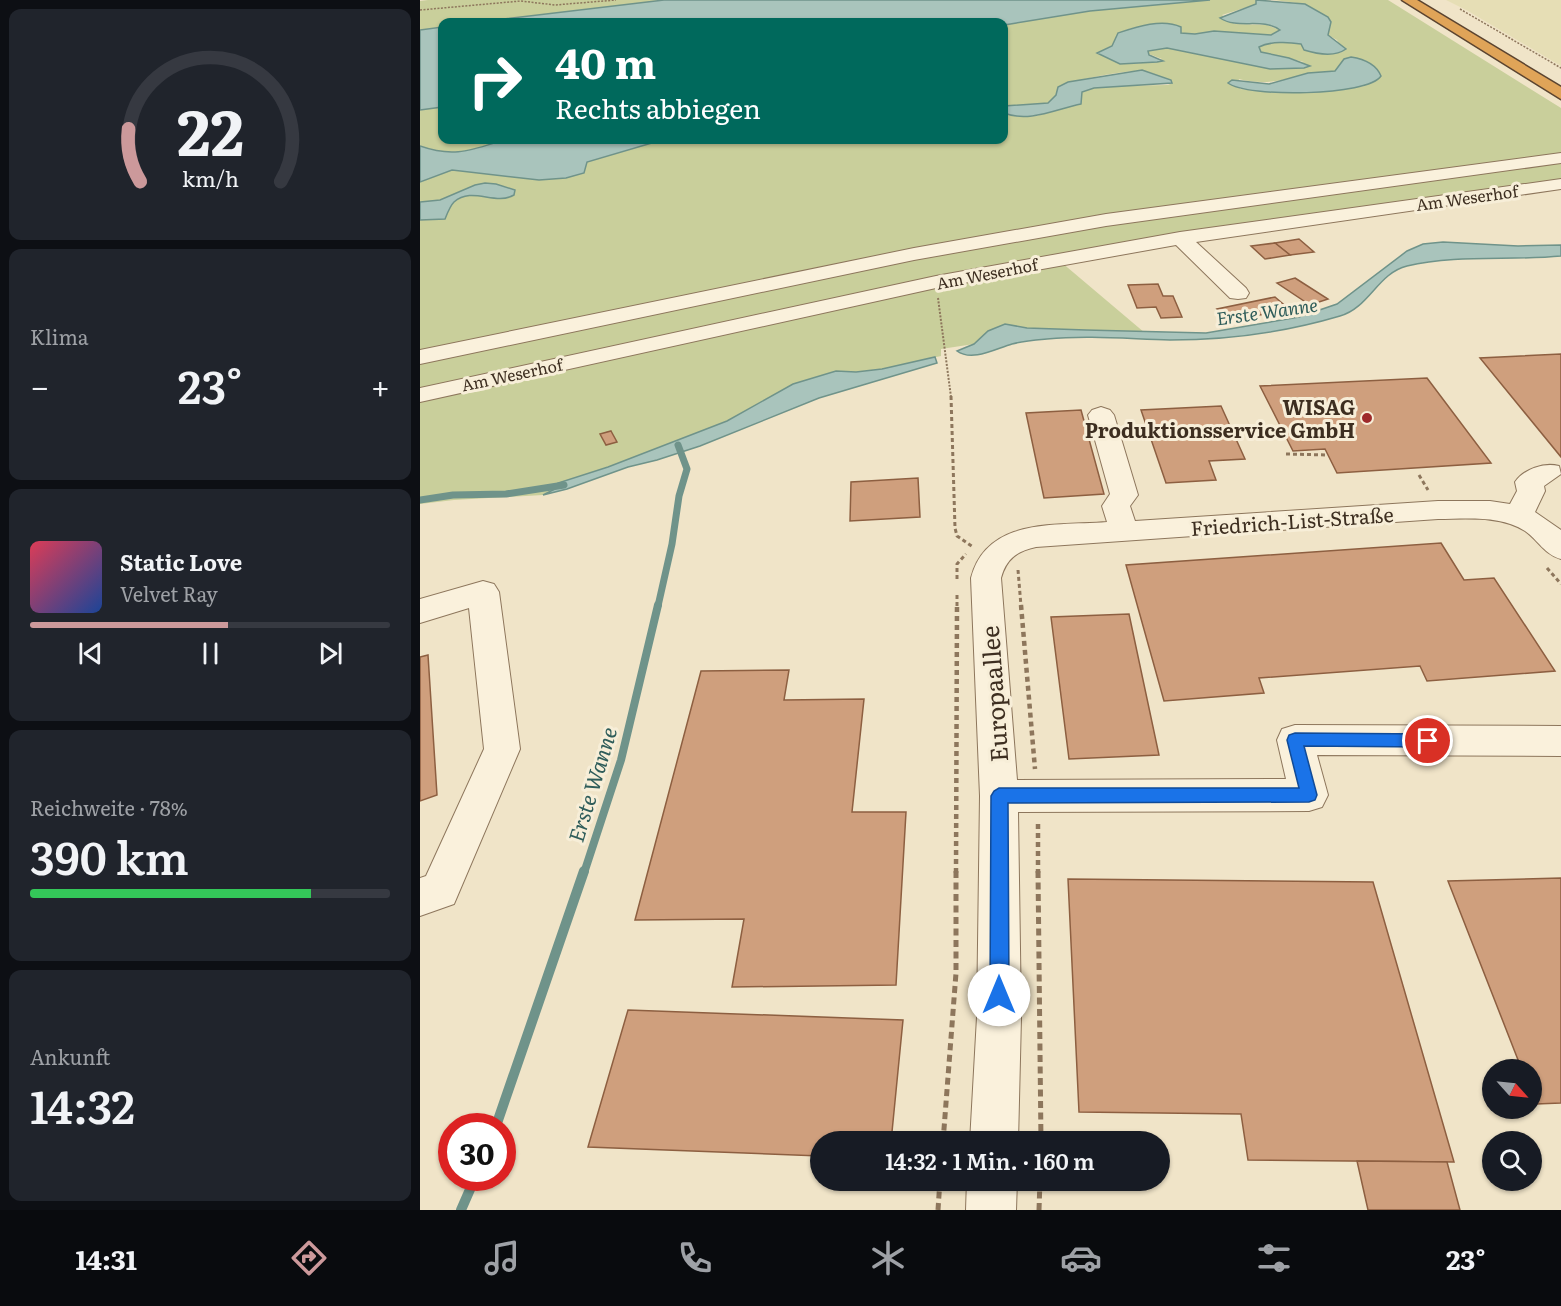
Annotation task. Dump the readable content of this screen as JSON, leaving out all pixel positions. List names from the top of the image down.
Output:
{
  "streets": {
    "street": ["Am Weserhof", "Friedrich-List-Straße", "Europaallee"]
  },
  "crossings": [
    ["Friedrich-List-Straße", "Europaallee"]
  ],
  "water": ["Erste Wanne"],
  "places": ["WISAG Produktionsservice GmbH"],
  "north": "bottom right",
  "page": {
    "turn": ["40 m", "Rechts abbiegen"],
    "tile": [
      "Klima",
      ["Reichweite · 78%", "390 km"],
      ["Ankunft", "14:32"]
    ],
    "heat": ["−", "23°", "+"],
    "song": ["Static Love", "Velvet Ray"],
    "limit": "30",
    "trip": "14:32 · 1 Min. · 160 m",
    "tabs": ["14:31", "23°"],
    "gauge": ["22", "km/h"]
  }
}
